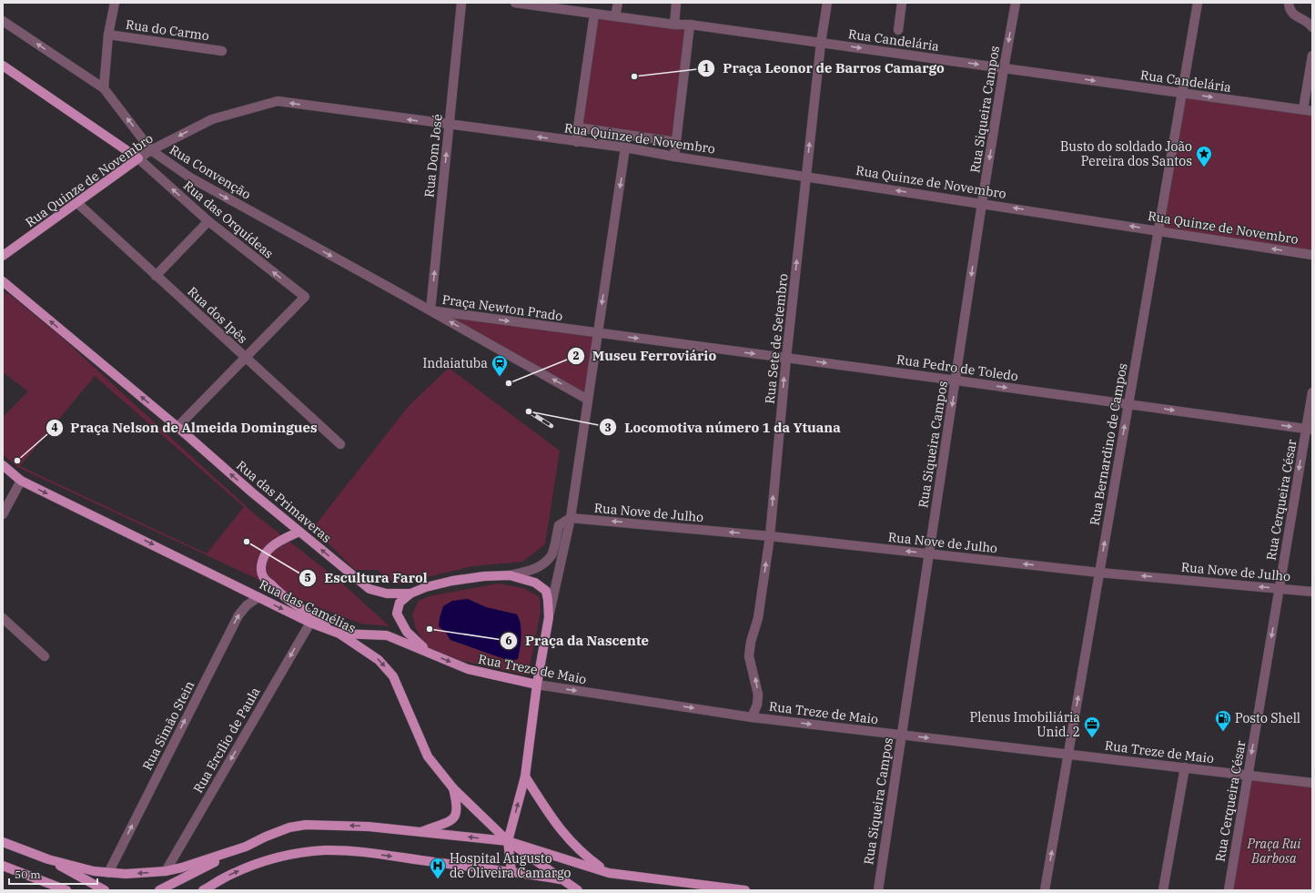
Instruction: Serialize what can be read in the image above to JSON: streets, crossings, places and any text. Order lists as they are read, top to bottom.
{
  "streets": {
    "main road": [
      "Rua Quinze de Novembro",
      "Rua das Primaveras",
      "Rua das Camélias",
      "Rua Treze de Maio"
    ],
    "street": [
      "Rua do Carmo",
      "Rua Candelária",
      "Rua Siqueira Campos",
      "Rua Dom José",
      "Rua Convenção",
      "Rua das Orquídeas",
      "Praça Newton Prado",
      "Rua dos Ipês",
      "Rua Sete de Setembro",
      "Rua Pedro de Toledo",
      "Rua Bernardino de Campos",
      "Rua Cerqueira César",
      "Rua Nove de Julho",
      "Rua Simão Stein",
      "Rua Ercílio de Paula"
    ]
  },
  "crossings": [
    ["Rua Candelária", "Rua Siqueira Campos"],
    ["Rua Candelária", "Rua Sete de Setembro"],
    ["Rua Candelária", "Rua Bernardino de Campos"],
    ["Rua Siqueira Campos", "Rua Quinze de Novembro"],
    ["Rua Siqueira Campos", "Rua Pedro de Toledo"],
    ["Rua Siqueira Campos", "Rua Nove de Julho"],
    ["Rua Siqueira Campos", "Rua Treze de Maio"],
    ["Rua Quinze de Novembro", "Rua Dom José"],
    ["Rua Quinze de Novembro", "Rua Convenção"],
    ["Rua Quinze de Novembro", "Rua das Orquídeas"],
    ["Rua Quinze de Novembro", "Rua dos Ipês"],
    ["Rua Quinze de Novembro", "Rua Sete de Setembro"],
    ["Rua Quinze de Novembro", "Rua Bernardino de Campos"],
    ["Rua Dom José", "Rua Convenção"],
    ["Rua Dom José", "Praça Newton Prado"],
    ["Rua Convenção", "Praça Newton Prado"],
    ["Rua das Orquídeas", "Rua dos Ipês"],
    ["Praça Newton Prado", "Rua Pedro de Toledo"],
    ["Rua Sete de Setembro", "Rua Pedro de Toledo"],
    ["Rua Sete de Setembro", "Rua Nove de Julho"],
    ["Rua Sete de Setembro", "Rua Treze de Maio"],
    ["Rua Pedro de Toledo", "Rua Bernardino de Campos"],
    ["Rua Pedro de Toledo", "Rua Cerqueira César"],
    ["Rua Bernardino de Campos", "Rua Nove de Julho"],
    ["Rua Bernardino de Campos", "Rua Treze de Maio"],
    ["Rua Cerqueira César", "Rua Nove de Julho"],
    ["Rua Cerqueira César", "Rua Treze de Maio"],
    ["Rua das Primaveras", "Rua Nove de Julho"],
    ["Rua das Camélias", "Rua Treze de Maio"],
    ["Rua das Camélias", "Rua Simão Stein"],
    ["Rua das Camélias", "Rua Ercílio de Paula"]
  ],
  "one_way": [
    "Rua Candelária",
    "Rua Siqueira Campos",
    "Rua Quinze de Novembro",
    "Rua Dom José",
    "Rua Sete de Setembro",
    "Rua Pedro de Toledo",
    "Rua Bernardino de Campos",
    "Rua Cerqueira César",
    "Rua das Primaveras",
    "Rua Nove de Julho",
    "Rua das Camélias",
    "Rua Treze de Maio",
    "Rua Simão Stein",
    "Rua Ercílio de Paula"
  ],
  "parks": ["Praça Rui Barbosa"],
  "places": {
    "other": [
      "Praça Leonor de Barros Camargo",
      "Museu Ferroviário",
      "Locomotiva número 1 da Ytuana",
      "Praça Nelson de Almeida Domingues",
      "Escultura Farol",
      "Praça da Nascente"
    ],
    "place": ["Busto do soldado João Pereira dos Santos"],
    "station": ["Indaiatuba"],
    "fuel station": ["Posto Shell"],
    "office": ["Plenus Imobiliária Unid. 2"],
    "hospital": ["Hospital Augusto de Oliveira Camargo"]
  },
  "scale_bar": "50 m"
}
